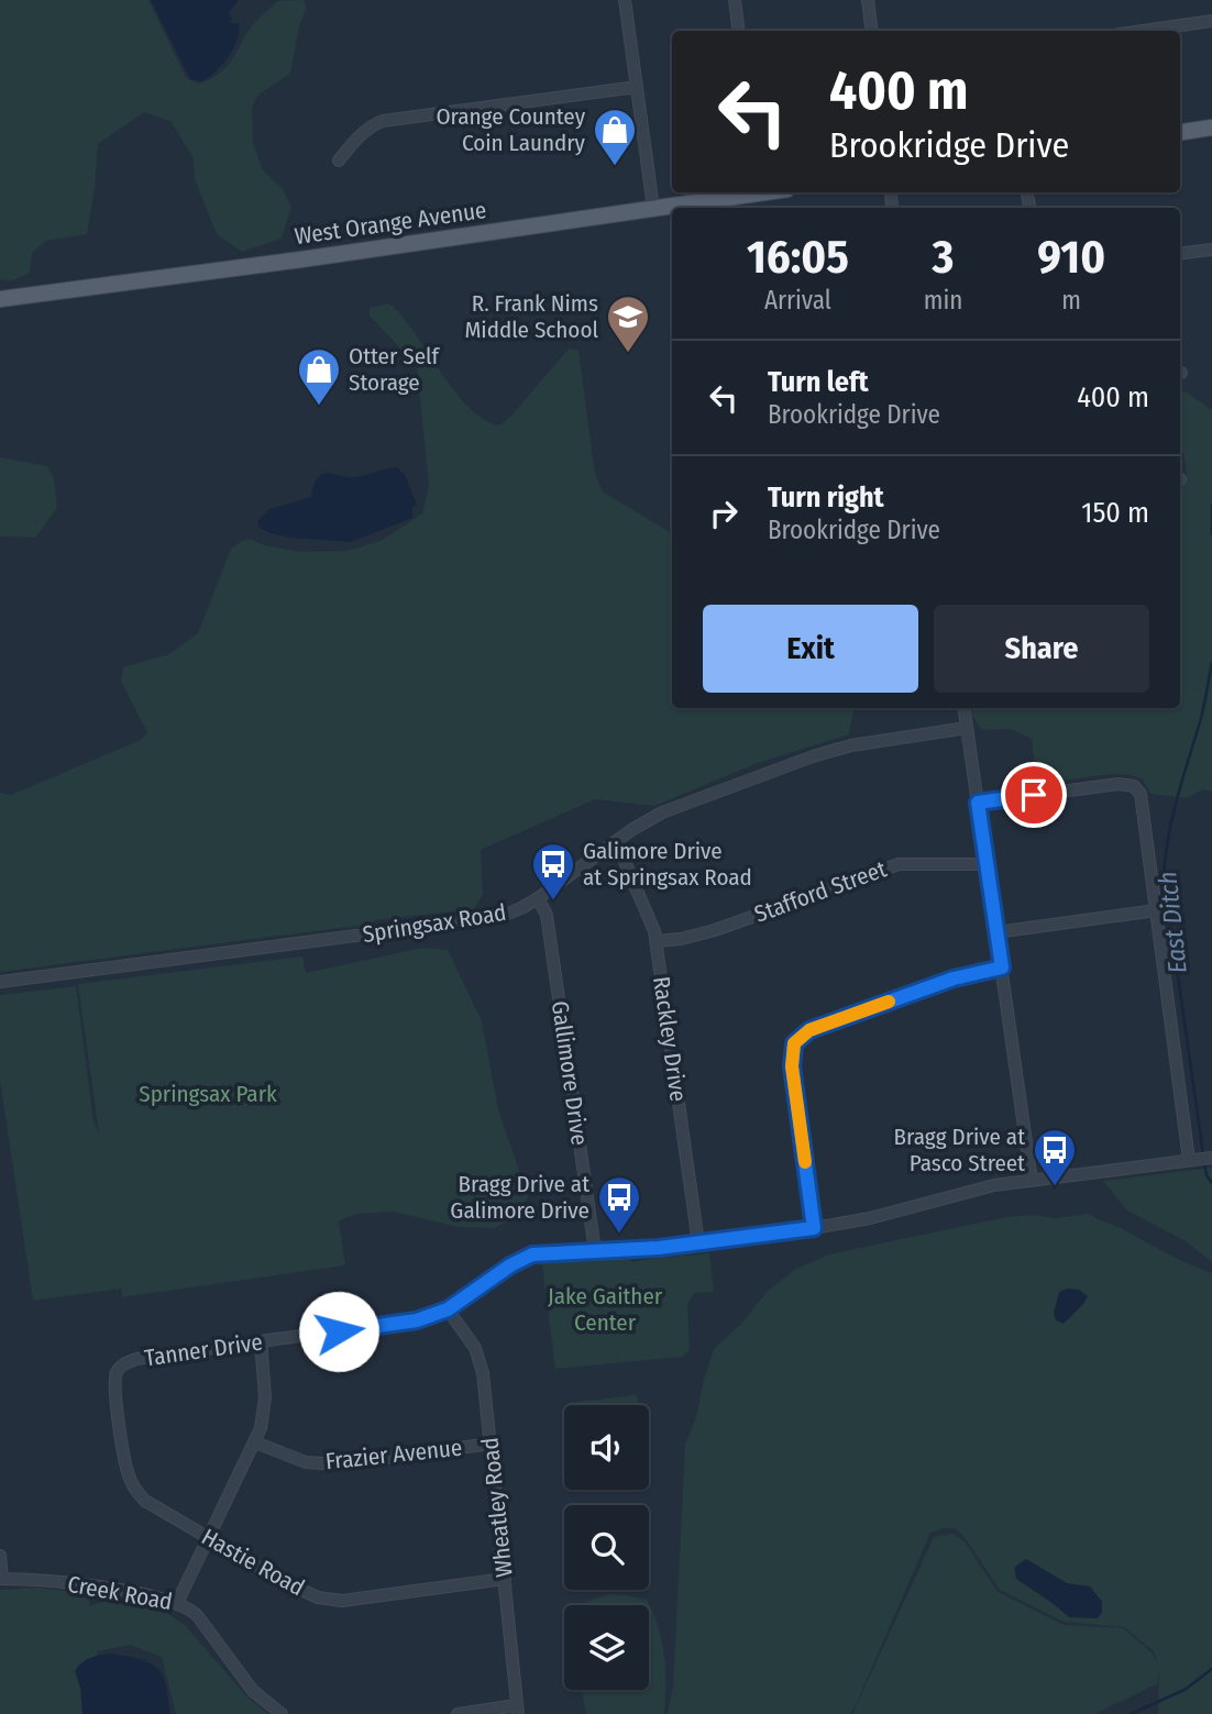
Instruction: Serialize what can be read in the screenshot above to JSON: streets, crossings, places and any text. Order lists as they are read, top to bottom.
{
  "streets": {
    "main road": ["West Orange Avenue"],
    "street": [
      "Stafford Street",
      "Springsax Road",
      "Rackley Drive",
      "Gallimore Drive",
      "Tanner Drive",
      "Frazier Avenue",
      "Wheatley Road",
      "Hastie Road",
      "Creek Road"
    ]
  },
  "crossings": [
    ["Stafford Street", "Rackley Drive"],
    ["Springsax Road", "Rackley Drive"],
    ["Springsax Road", "Gallimore Drive"],
    ["Rackley Drive", "Tanner Drive"],
    ["Gallimore Drive", "Tanner Drive"],
    ["Tanner Drive", "Wheatley Road"],
    ["Tanner Drive", "Hastie Road"],
    ["Frazier Avenue", "Wheatley Road"],
    ["Wheatley Road", "Hastie Road"]
  ],
  "water": ["East Ditch"],
  "parks": ["Springsax Park", "Jake Gaither Center"],
  "places": {
    "shop": ["Orange Countey Coin Laundry", "Otter Self Storage"],
    "school or university": ["R. Frank Nims Middle School"],
    "bus stop": ["Galimore Drive at Springsax Road", "Bragg Drive at Pasco Street", "Bragg Drive at Galimore Drive"]
  },
  "page": {
    "turn": ["400 m", "Brookridge Drive"],
    "eta": [
      "16:05",
      "Arrival",
      "3",
      "min",
      "910",
      "m"
    ],
    "list": [
      {
        "name": "Turn left",
        "note": "Brookridge Drive",
        "value": "400 m"
      },
      {
        "name": "Turn right",
        "note": "Brookridge Drive",
        "value": "150 m"
      }
    ],
    "buttons": ["Exit", "Share"]
  }
}
